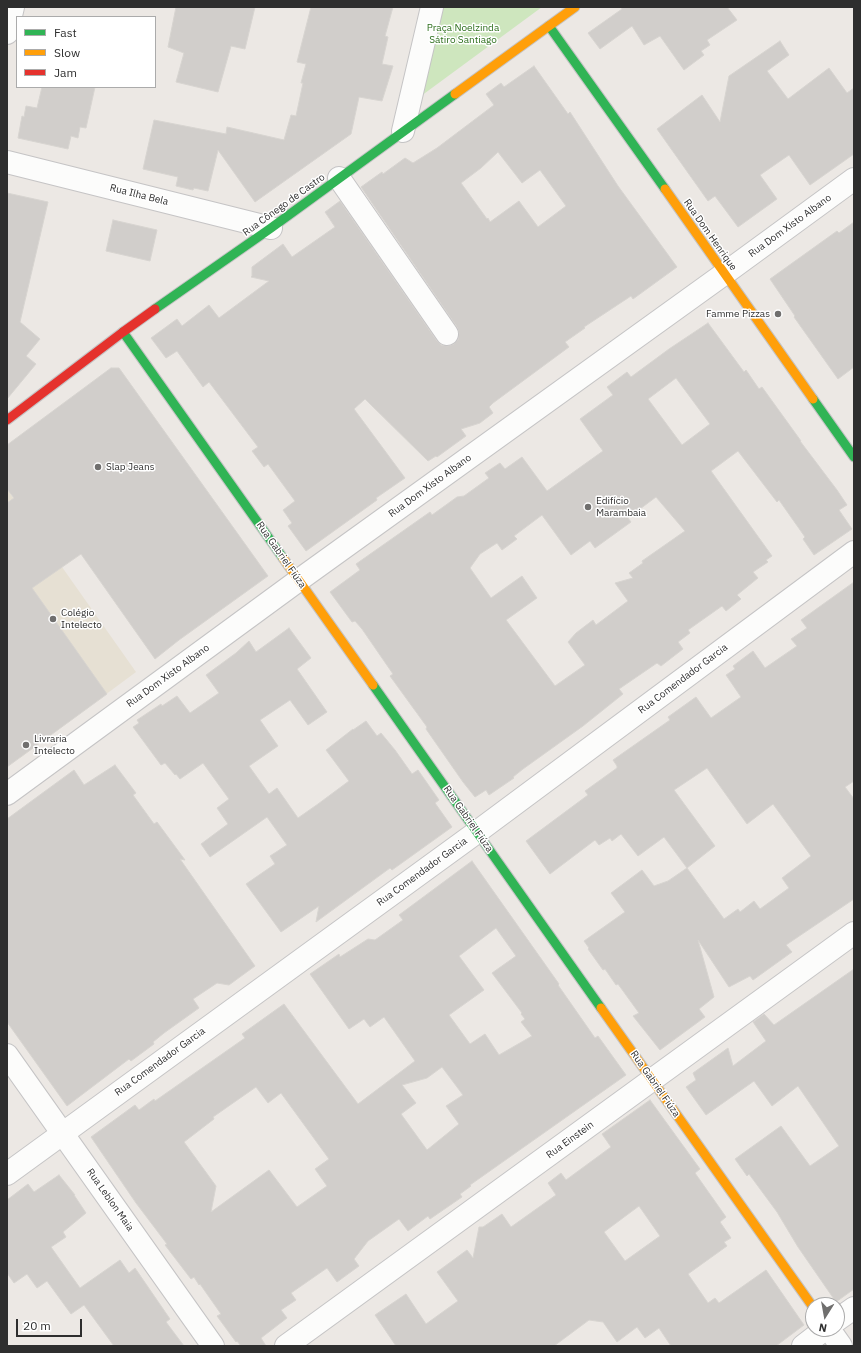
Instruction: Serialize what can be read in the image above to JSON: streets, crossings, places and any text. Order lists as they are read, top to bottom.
{
  "streets": {
    "street": [
      "Rua Ilha Bela",
      "Rua Cônego de Castro",
      "Rua Dom Xisto Albano",
      "Rua Dom Henrique",
      "Rua Gabriel Fiúza",
      "Rua Comendador Garcia",
      "Rua Einstein",
      "Rua Leblon Maia"
    ]
  },
  "crossings": [
    ["Rua Ilha Bela", "Rua Cônego de Castro"],
    ["Rua Cônego de Castro", "Rua Dom Henrique"],
    ["Rua Cônego de Castro", "Rua Gabriel Fiúza"],
    ["Rua Dom Xisto Albano", "Rua Dom Henrique"],
    ["Rua Dom Xisto Albano", "Rua Gabriel Fiúza"],
    ["Rua Gabriel Fiúza", "Rua Comendador Garcia"],
    ["Rua Gabriel Fiúza", "Rua Einstein"],
    ["Rua Comendador Garcia", "Rua Leblon Maia"]
  ],
  "parks": ["Praça Noelzinda Sátiro Santiago"],
  "places": [
    "Famme Pizzas",
    "Slap Jeans",
    "Edifício Marambaia",
    "Colégio Intelecto",
    "Livraria Intelecto"
  ],
  "legend": ["Fast", "Slow", "Jam"],
  "scale_bar": "20 m",
  "north": "bottom"
}
